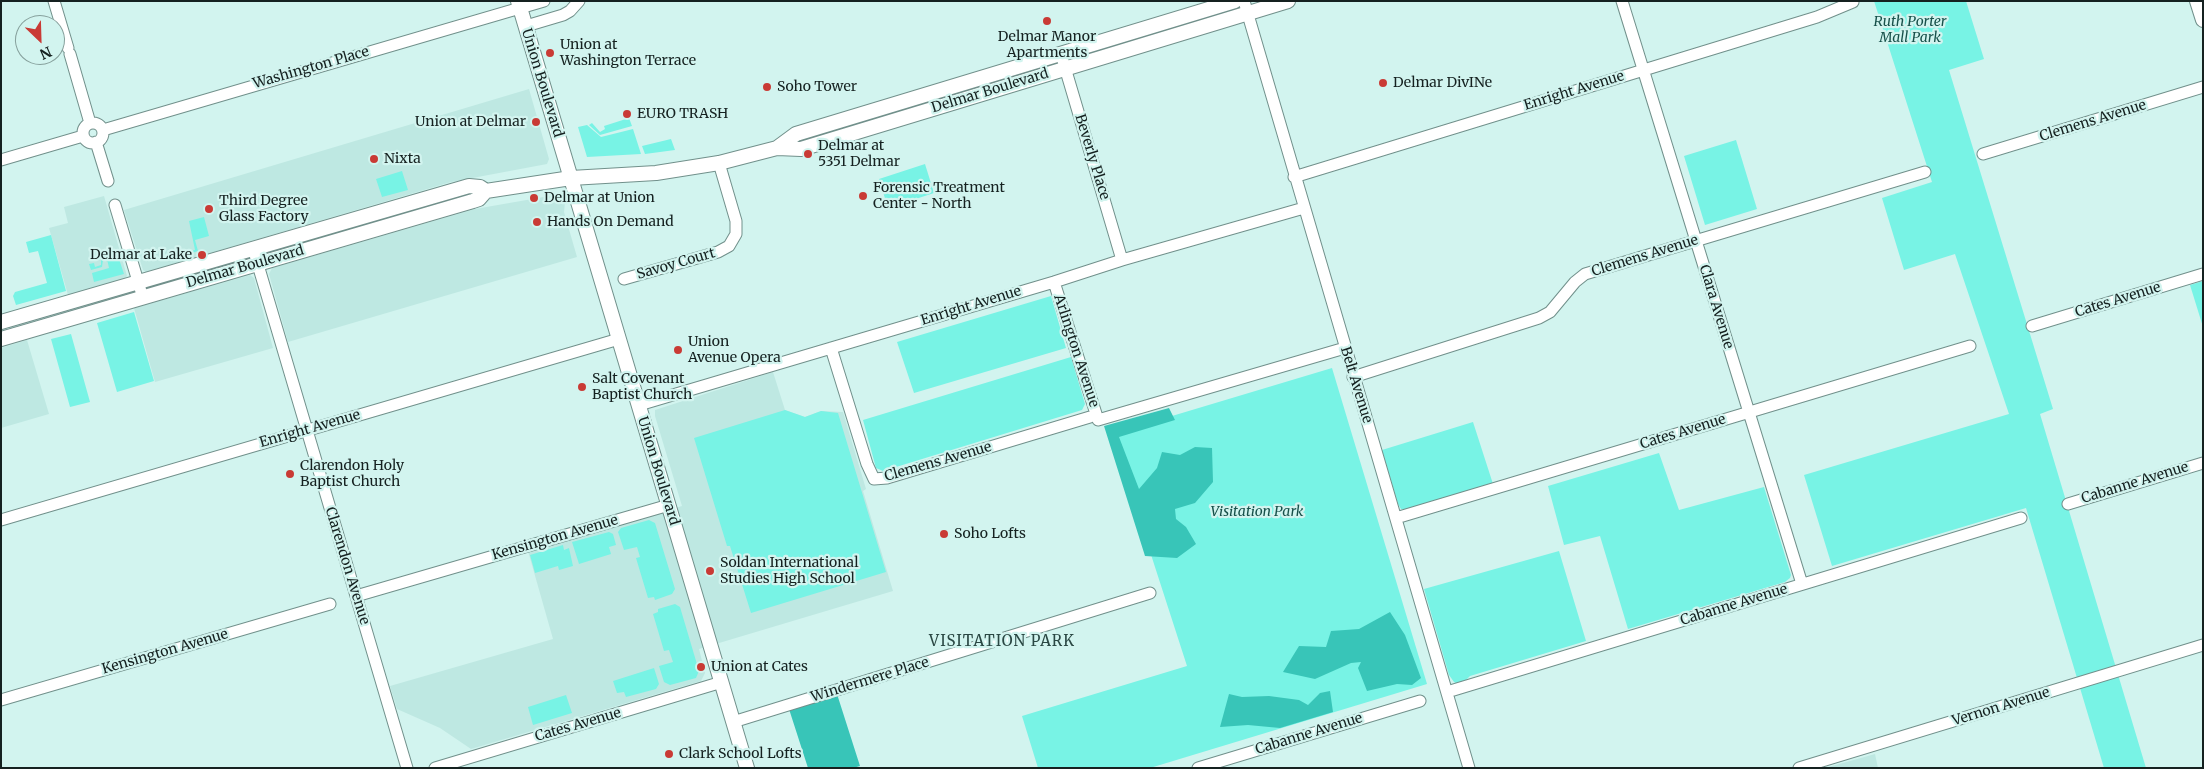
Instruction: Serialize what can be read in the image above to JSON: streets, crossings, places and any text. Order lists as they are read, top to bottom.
{
  "streets": {
    "main road": ["Union Boulevard", "Delmar Boulevard"],
    "street": [
      "Washington Place",
      "Enright Avenue",
      "Clemens Avenue",
      "Beverly Place",
      "Savoy Court",
      "Cates Avenue",
      "Clara Avenue",
      "Arlington Avenue",
      "Belt Avenue",
      "Cabanne Avenue",
      "Kensington Avenue",
      "Clarendon Avenue",
      "Windermere Place",
      "Vernon Avenue"
    ]
  },
  "crossings": [
    ["Washington Place", "Union Boulevard"],
    ["Union Boulevard", "Delmar Boulevard"],
    ["Union Boulevard", "Enright Avenue"],
    ["Union Boulevard", "Cates Avenue"],
    ["Union Boulevard", "Kensington Avenue"],
    ["Union Boulevard", "Windermere Place"],
    ["Delmar Boulevard", "Beverly Place"],
    ["Delmar Boulevard", "Savoy Court"],
    ["Delmar Boulevard", "Belt Avenue"],
    ["Delmar Boulevard", "Clarendon Avenue"],
    ["Enright Avenue", "Clemens Avenue"],
    ["Enright Avenue", "Beverly Place"],
    ["Enright Avenue", "Clara Avenue"],
    ["Enright Avenue", "Arlington Avenue"],
    ["Enright Avenue", "Belt Avenue"],
    ["Enright Avenue", "Clarendon Avenue"],
    ["Clemens Avenue", "Clara Avenue"],
    ["Clemens Avenue", "Arlington Avenue"],
    ["Clemens Avenue", "Belt Avenue"],
    ["Cates Avenue", "Clara Avenue"],
    ["Cates Avenue", "Belt Avenue"],
    ["Clara Avenue", "Cabanne Avenue"],
    ["Belt Avenue", "Cabanne Avenue"],
    ["Kensington Avenue", "Clarendon Avenue"]
  ],
  "districts": ["VISITATION PARK"],
  "parks": ["Ruth Porter Mall Park", "Visitation Park"],
  "places": [
    "Delmar Manor Apartments",
    "Union at Washington Terrace",
    "Delmar DivINe",
    "Soho Tower",
    "EURO TRASH",
    "Union at Delmar",
    "Delmar at 5351 Delmar",
    "Nixta",
    "Forensic Treatment Center - North",
    "Delmar at Union",
    "Third Degree Glass Factory",
    "Hands On Demand",
    "Delmar at Lake",
    "Union Avenue Opera",
    "Salt Covenant Baptist Church",
    "Clarendon Holy Baptist Church",
    "Soho Lofts",
    "Soldan International Studies High School",
    "Union at Cates",
    "Clark School Lofts"
  ],
  "north": "bottom right"
}
